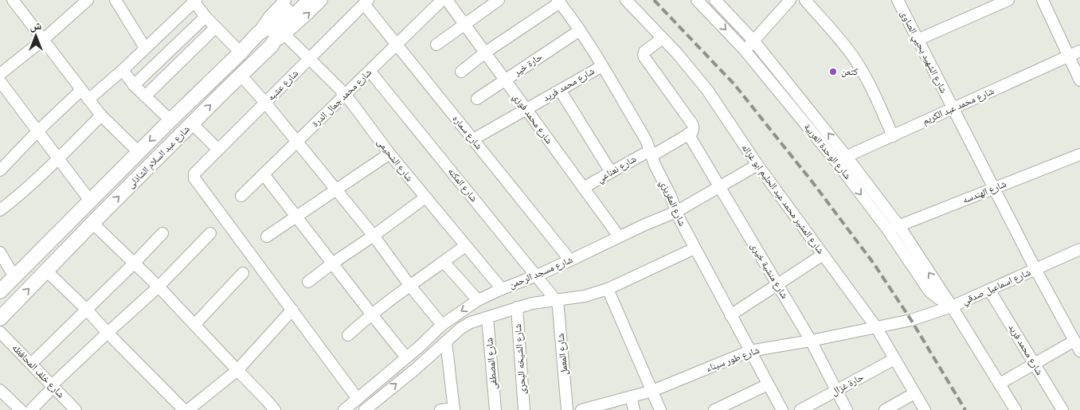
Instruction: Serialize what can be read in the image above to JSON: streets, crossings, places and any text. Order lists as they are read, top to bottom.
{
  "streets": {
    "main road": ["شارع عبد السلام الشاذلى"],
    "street": [
      "شارع الشهيد يحيي الصاوى",
      "حارة خير",
      "شارع محمد فريد",
      "شارع عشبه",
      "شارع محمد جمال الدرة",
      "شارع محمد عبد الكريم",
      "شارع محمد فوزي",
      "شارع سماره",
      "شارع الوحدة العربية",
      "شارع الشحيمى",
      "شارع نعناعي",
      "شارع المكنه",
      "شارع الهندسه",
      "شارع المشير محمد عبد الحليم ابو غزاله",
      "شارع المقريزي",
      "شارع منشية خيرى",
      "شارع مسجد الرحمن",
      "شارع اسماعيل صدقي",
      "شارع المعمل",
      "شارع الشيخه البحرى",
      "شارع طور سيناء",
      "شارع المصطفى",
      "شارع خلف المحافظه",
      "حارة غزال"
    ]
  },
  "crossings": [
    ["شارع الشهيد يحيي الصاوى", "شارع محمد عبد الكريم"],
    ["شارع الشهيد يحيي الصاوى", "شارع الهندسه"],
    ["شارع الشهيد يحيي الصاوى", "شارع اسماعيل صدقي"],
    ["حارة خير", "شارع محمد فوزي"],
    ["حارة خير", "شارع المقريزي"],
    ["شارع محمد فريد", "شارع محمد فوزي"],
    ["شارع محمد فريد", "شارع سماره"],
    ["شارع محمد فريد", "شارع المقريزي"],
    ["شارع محمد فريد", "شارع اسماعيل صدقي"],
    ["شارع عشبه", "شارع سماره"],
    ["شارع عشبه", "شارع الشحيمى"],
    ["شارع محمد جمال الدرة", "شارع سماره"],
    ["شارع محمد جمال الدرة", "شارع الشحيمى"],
    ["شارع محمد جمال الدرة", "شارع المكنه"],
    ["شارع محمد عبد الكريم", "شارع الوحدة العربية"],
    ["شارع محمد فوزي", "شارع نعناعي"],
    ["شارع محمد فوزي", "شارع مسجد الرحمن"],
    ["شارع سماره", "شارع مسجد الرحمن"],
    ["شارع الوحدة العربية", "شارع الهندسه"],
    ["شارع الوحدة العربية", "شارع اسماعيل صدقي"],
    ["شارع عبد السلام الشاذلى", "شارع الشحيمى"],
    ["شارع الشحيمى", "شارع مسجد الرحمن"],
    ["شارع نعناعي", "شارع المقريزي"],
    ["شارع نعناعي", "شارع منشية خيرى"],
    ["شارع المكنه", "شارع مسجد الرحمن"],
    ["شارع المكنه", "شارع المعمل"],
    ["شارع المشير محمد عبد الحليم ابو غزاله", "شارع مسجد الرحمن"],
    ["شارع المشير محمد عبد الحليم ابو غزاله", "شارع طور سيناء"],
    ["شارع المشير محمد عبد الحليم ابو غزاله", "حارة غزال"],
    ["شارع المقريزي", "شارع مسجد الرحمن"],
    ["شارع المقريزي", "شارع طور سيناء"],
    ["شارع منشية خيرى", "شارع مسجد الرحمن"],
    ["شارع منشية خيرى", "شارع طور سيناء"],
    ["شارع منشية خيرى", "حارة غزال"],
    ["شارع اسماعيل صدقي", "شارع طور سيناء"]
  ],
  "places": ["كتعن"],
  "north": "top"
}
